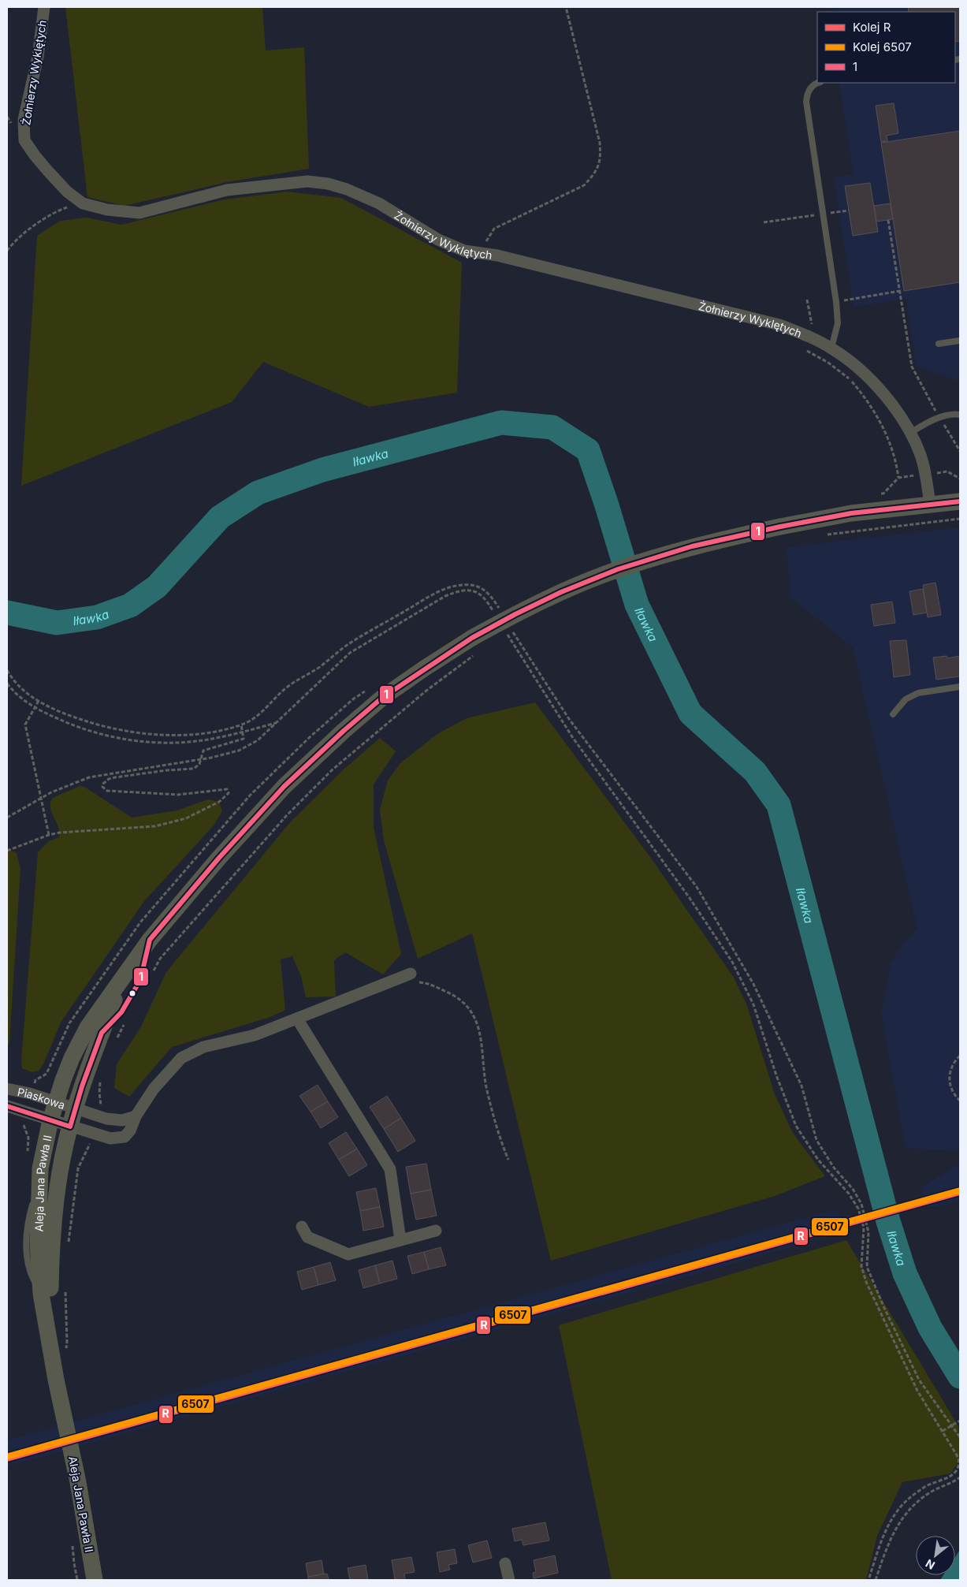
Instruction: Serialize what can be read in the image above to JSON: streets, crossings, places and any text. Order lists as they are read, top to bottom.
{
  "streets": {
    "main road": ["Aleja Jana Pawła II"],
    "street": ["Żołnierzy Wyklętych", "Piaskowa"]
  },
  "crossings": [
    ["Żołnierzy Wyklętych", "Aleja Jana Pawła II"],
    ["Piaskowa", "Aleja Jana Pawła II"]
  ],
  "water": ["Iławka"],
  "lines": ["transit line 1", "rail line 6507", "rail line R"],
  "legend": ["Kolej R", "Kolej 6507", "1"],
  "north": "bottom left"
}
